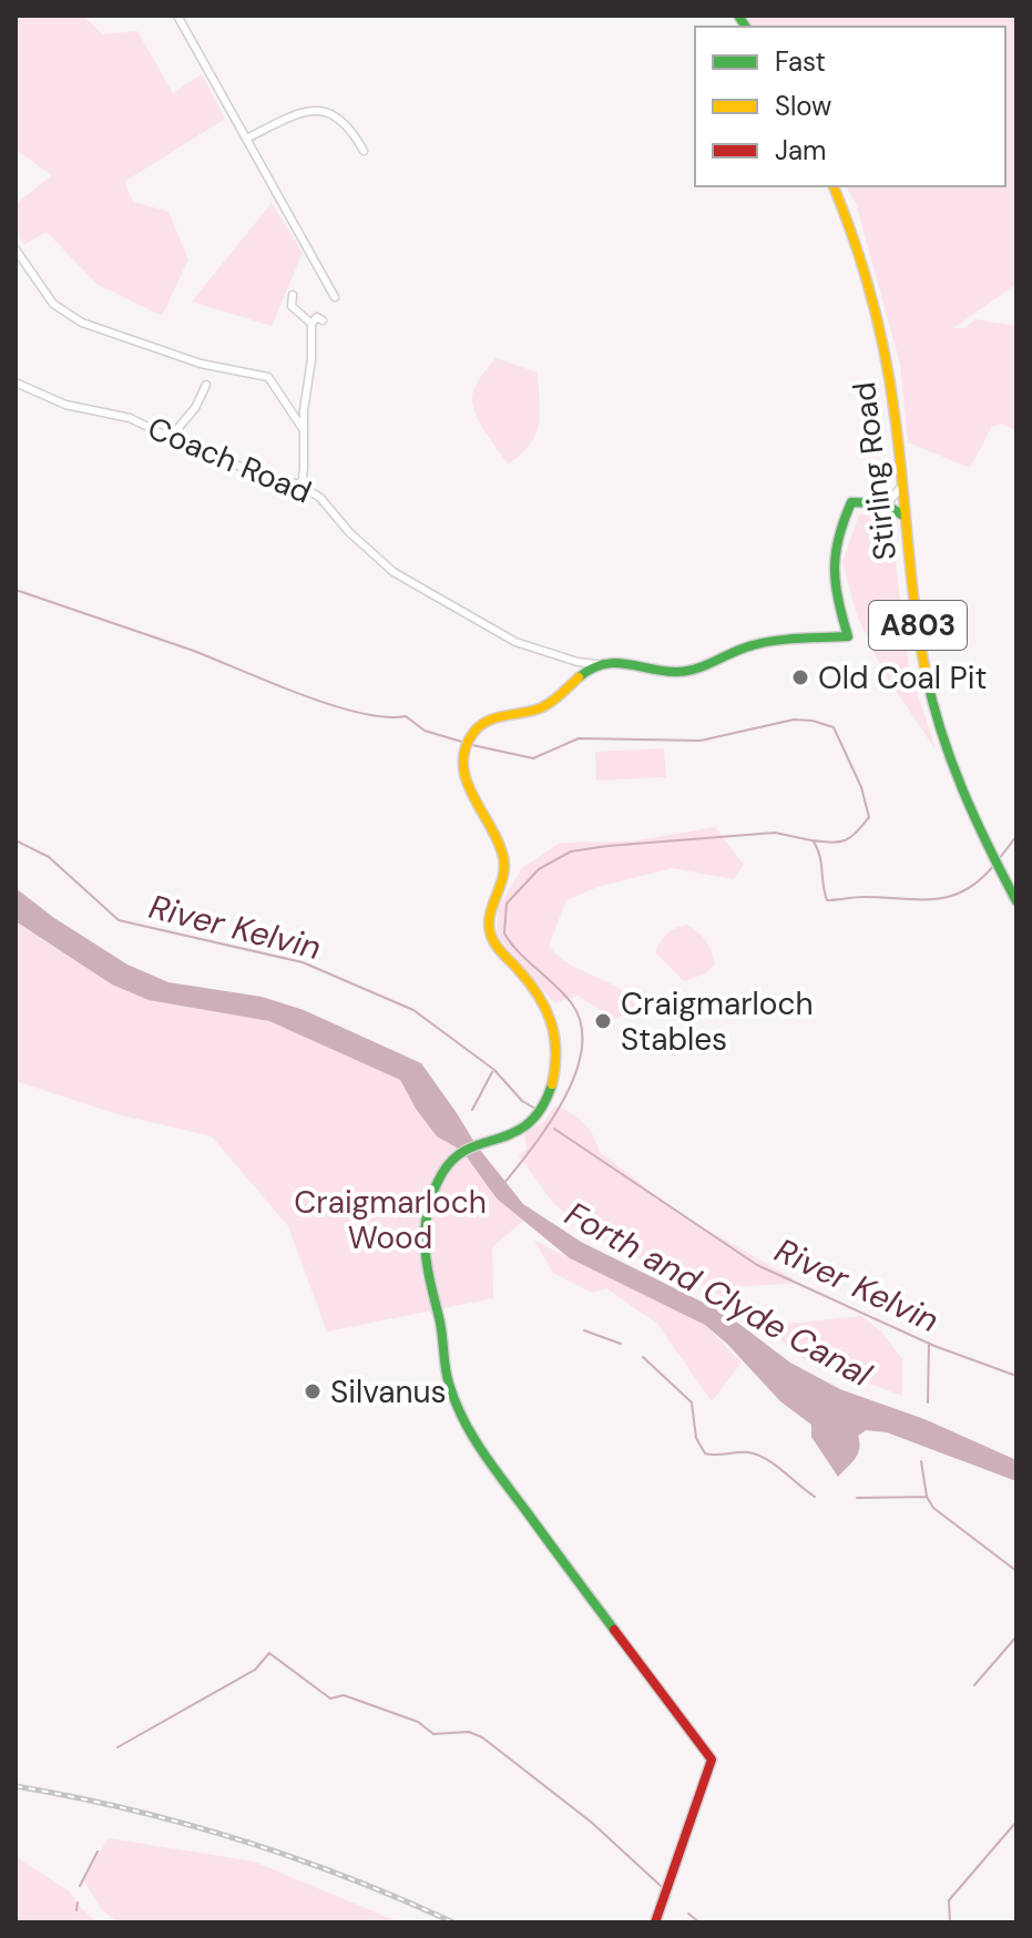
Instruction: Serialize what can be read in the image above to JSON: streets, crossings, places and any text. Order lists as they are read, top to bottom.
{
  "streets": {
    "street": ["Coach Road", "Stirling Road", "A803"]
  },
  "water": ["River Kelvin", "Forth and Clyde Canal"],
  "parks": ["Craigmarloch Wood"],
  "places": ["Old Coal Pit", "Craigmarloch Stables", "Silvanus"],
  "legend": ["Fast", "Slow", "Jam"]
}
